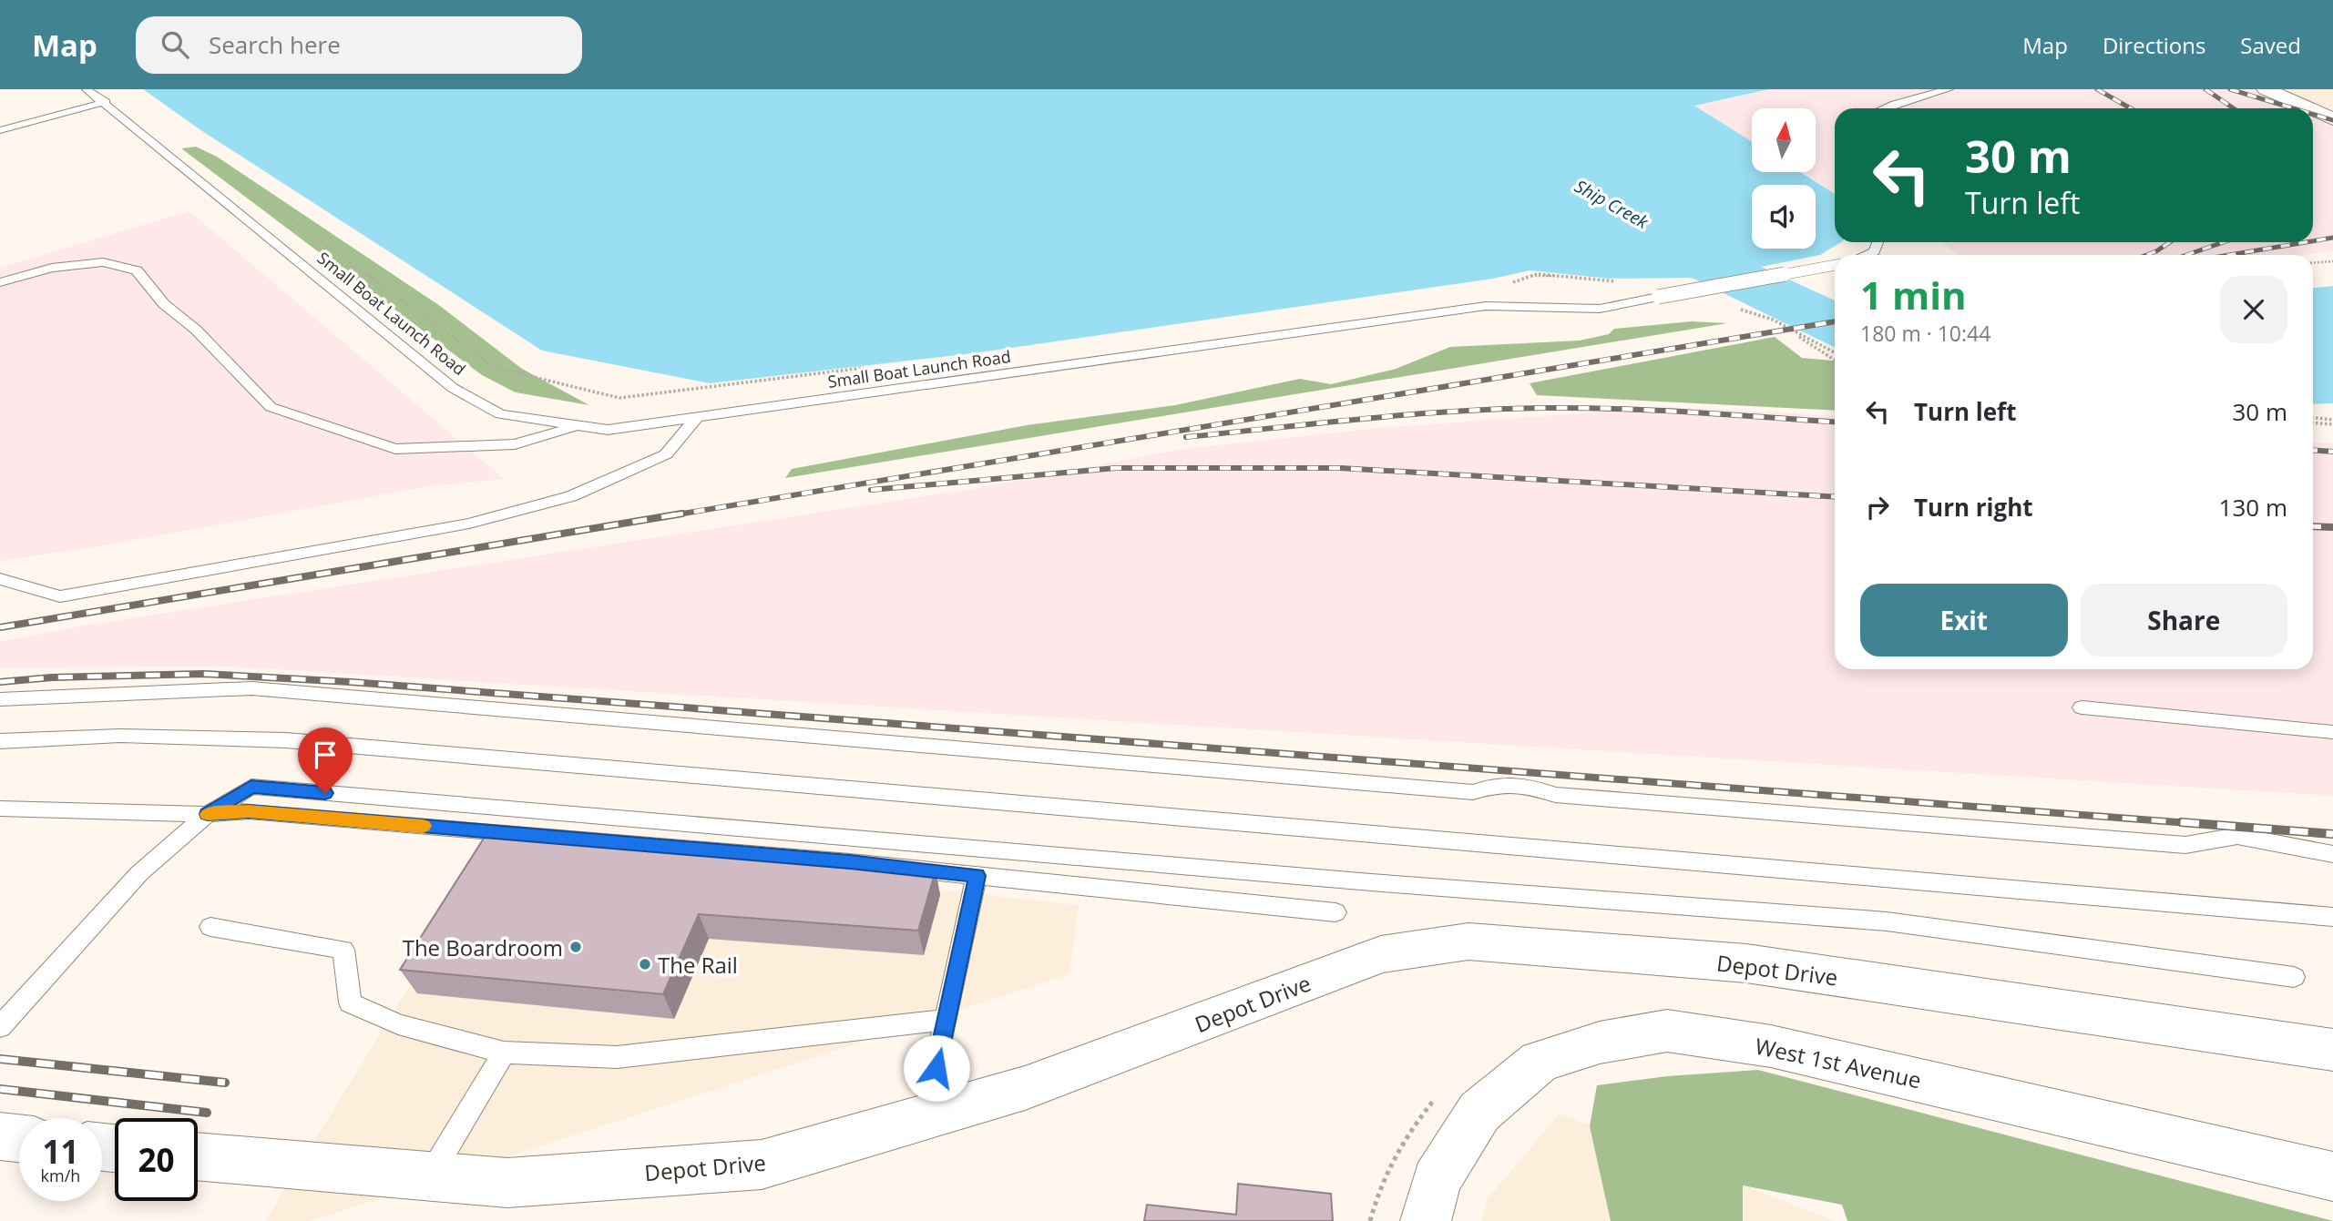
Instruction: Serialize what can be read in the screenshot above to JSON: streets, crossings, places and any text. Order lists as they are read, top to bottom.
{
  "streets": {
    "street": ["Depot Drive", "West 1st Avenue"],
    "lane": ["Small Boat Launch Road"]
  },
  "water": ["Ship Creek"],
  "places": ["The Boardroom", "The Rail"],
  "north": "top",
  "page": {
    "header": "Map",
    "search": "Search here",
    "nav": ["Map", "Directions", "Saved"],
    "turn": ["30 m", "Turn left"],
    "heading": ["1 min", "180 m · 10:44"],
    "list": [
      {
        "name": "Turn left",
        "value": "30 m"
      },
      {
        "name": "Turn right",
        "value": "130 m"
      }
    ],
    "buttons": ["Exit", "Share"],
    "speed": "11 km/h",
    "limit": "20"
  }
}
